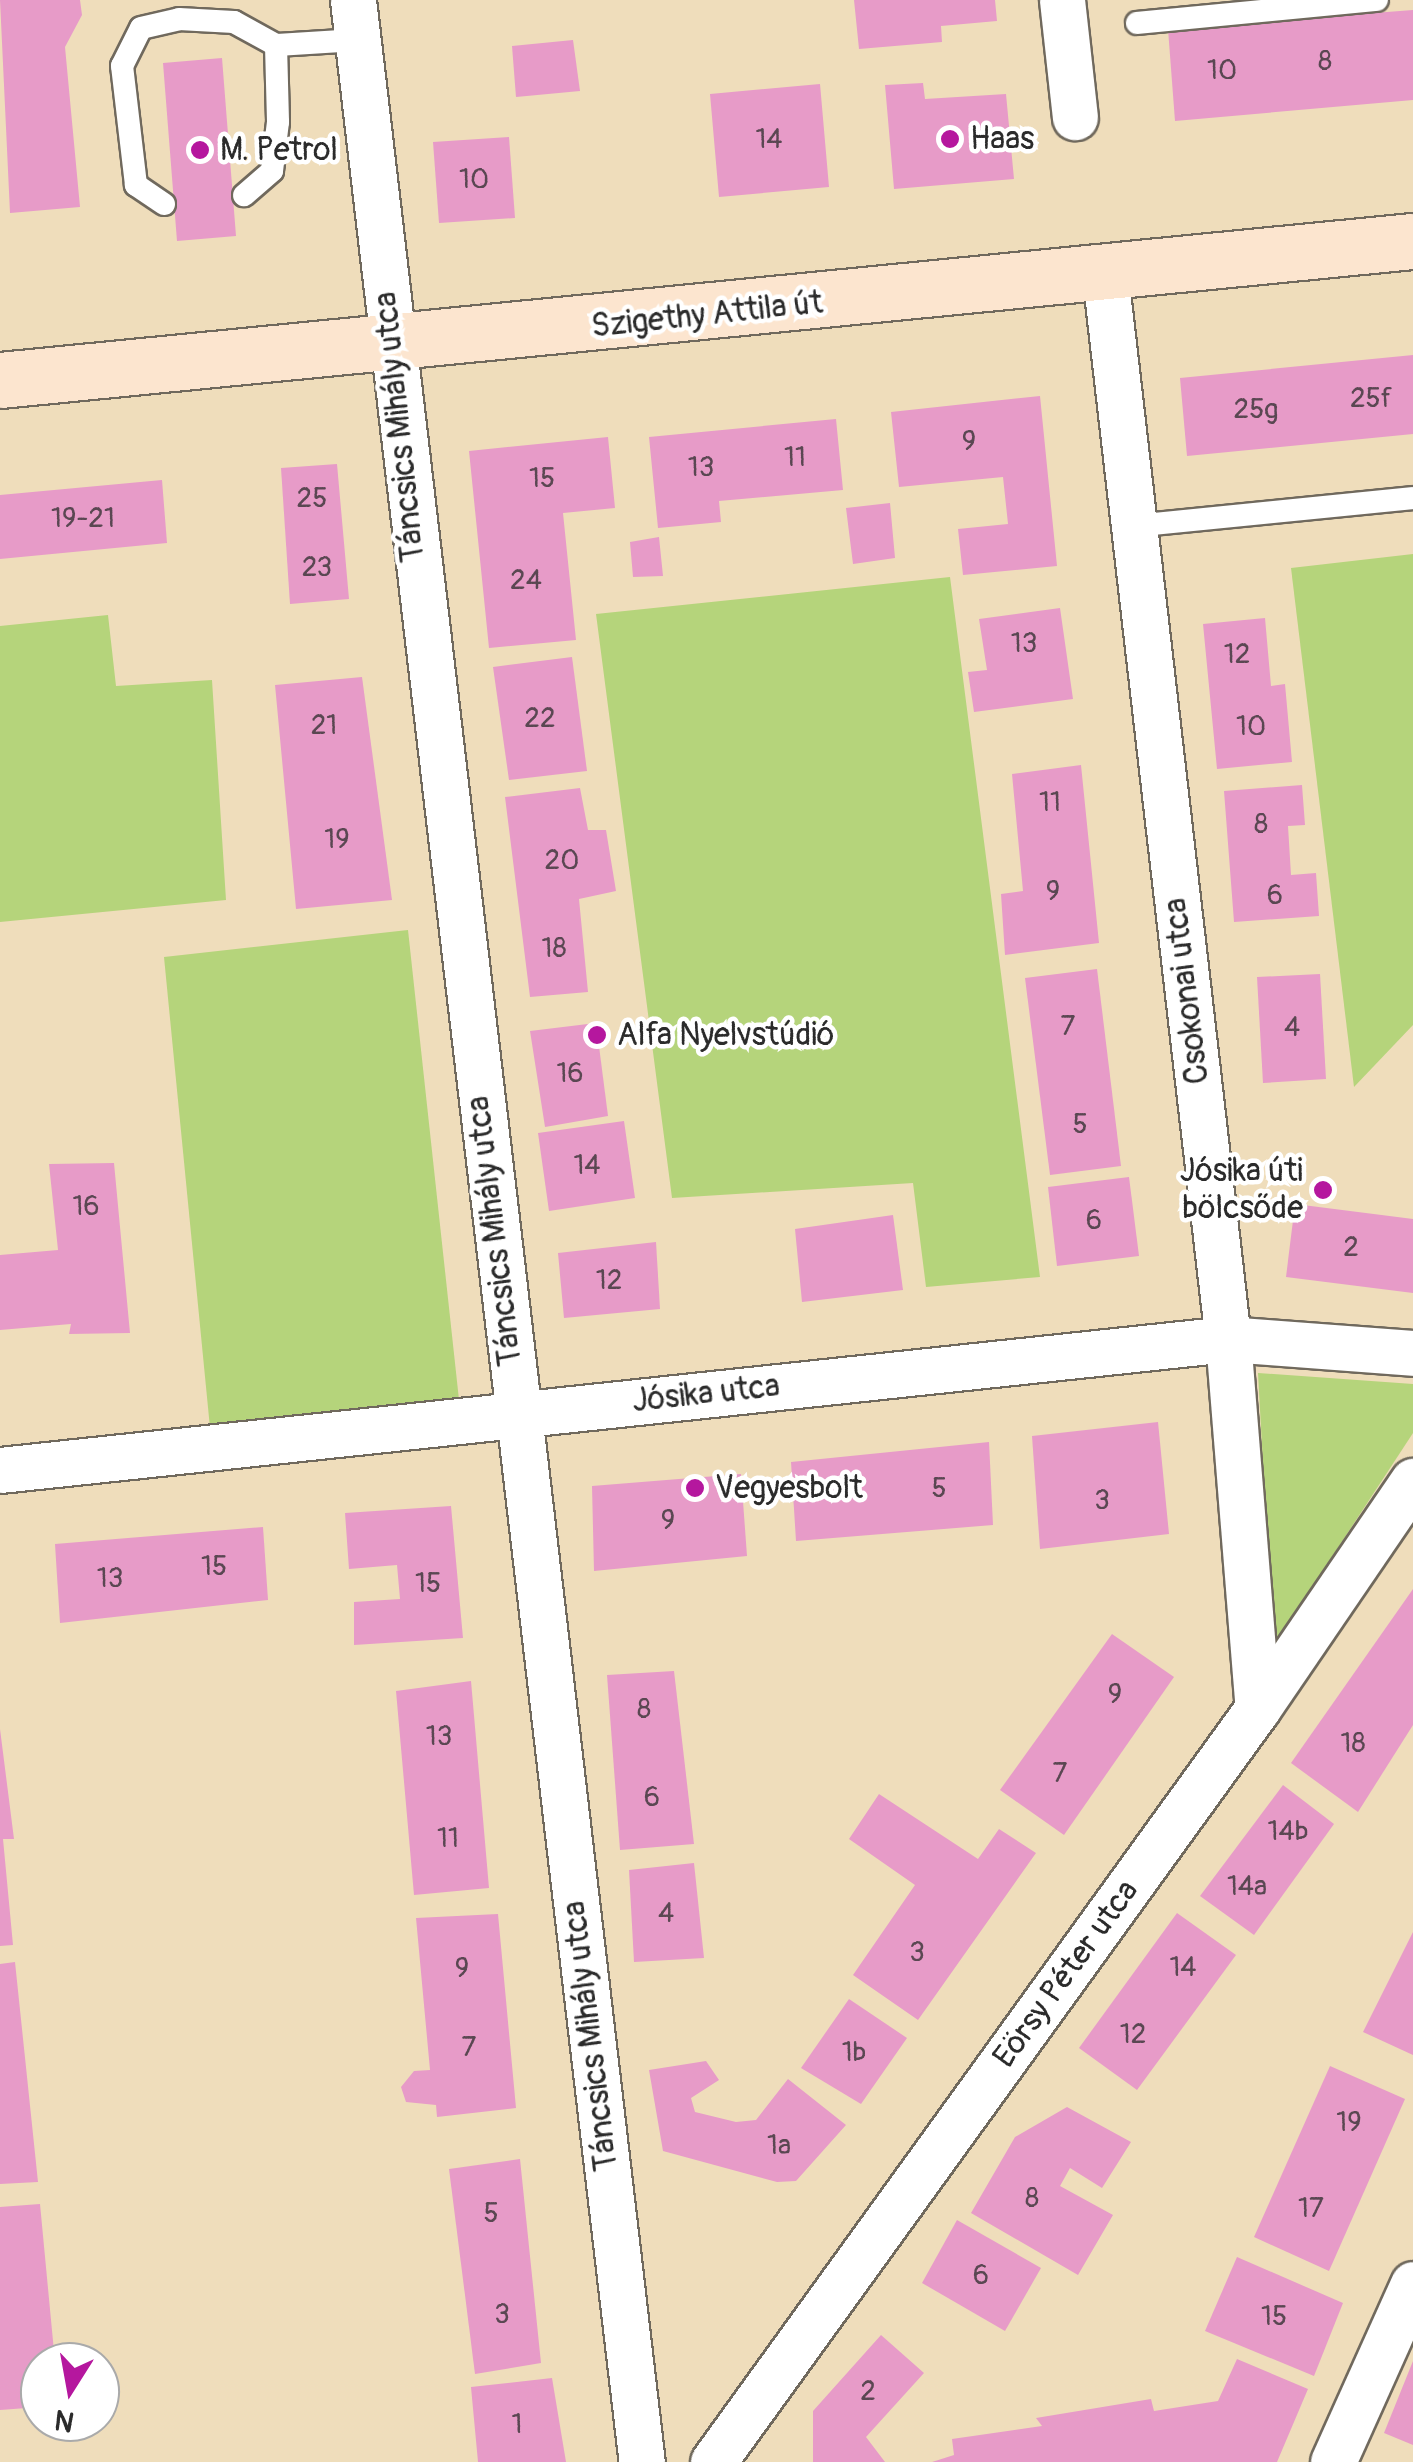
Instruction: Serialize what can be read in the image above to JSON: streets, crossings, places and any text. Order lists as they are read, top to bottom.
{
  "streets": {
    "street": [
      "Szigethy Attila út",
      "Táncsics Mihály utca",
      "Csokonai utca",
      "Jósika utca",
      "Eörsy Péter utca"
    ]
  },
  "crossings": [
    ["Szigethy Attila út", "Táncsics Mihály utca"],
    ["Szigethy Attila út", "Csokonai utca"],
    ["Táncsics Mihály utca", "Jósika utca"],
    ["Csokonai utca", "Jósika utca"],
    ["Csokonai utca", "Eörsy Péter utca"]
  ],
  "places": [
    "Haas",
    "M. Petrol",
    "Alfa Nyelvstúdió",
    "Jósika úti bölcsőde",
    "Vegyesbolt"
  ],
  "house_numbers": [
    "8",
    "10",
    "14",
    "10",
    "25f",
    "25g",
    "9",
    "11",
    "13",
    "15",
    "25",
    "19-21",
    "23",
    "24",
    "13",
    "12",
    "22",
    "21",
    "10",
    "11",
    "8",
    "19",
    "20",
    "9",
    "6",
    "18",
    "7",
    "4",
    "16",
    "5",
    "14",
    "16",
    "6",
    "2",
    "12",
    "5",
    "3",
    "9",
    "15",
    "13",
    "15",
    "9",
    "8",
    "13",
    "18",
    "7",
    "6",
    "14b",
    "11",
    "14a",
    "4",
    "3",
    "14",
    "9",
    "12",
    "7",
    "1b",
    "19",
    "1a",
    "8",
    "17",
    "5",
    "6",
    "3",
    "15",
    "2",
    "1"
  ],
  "north": "bottom"
}
